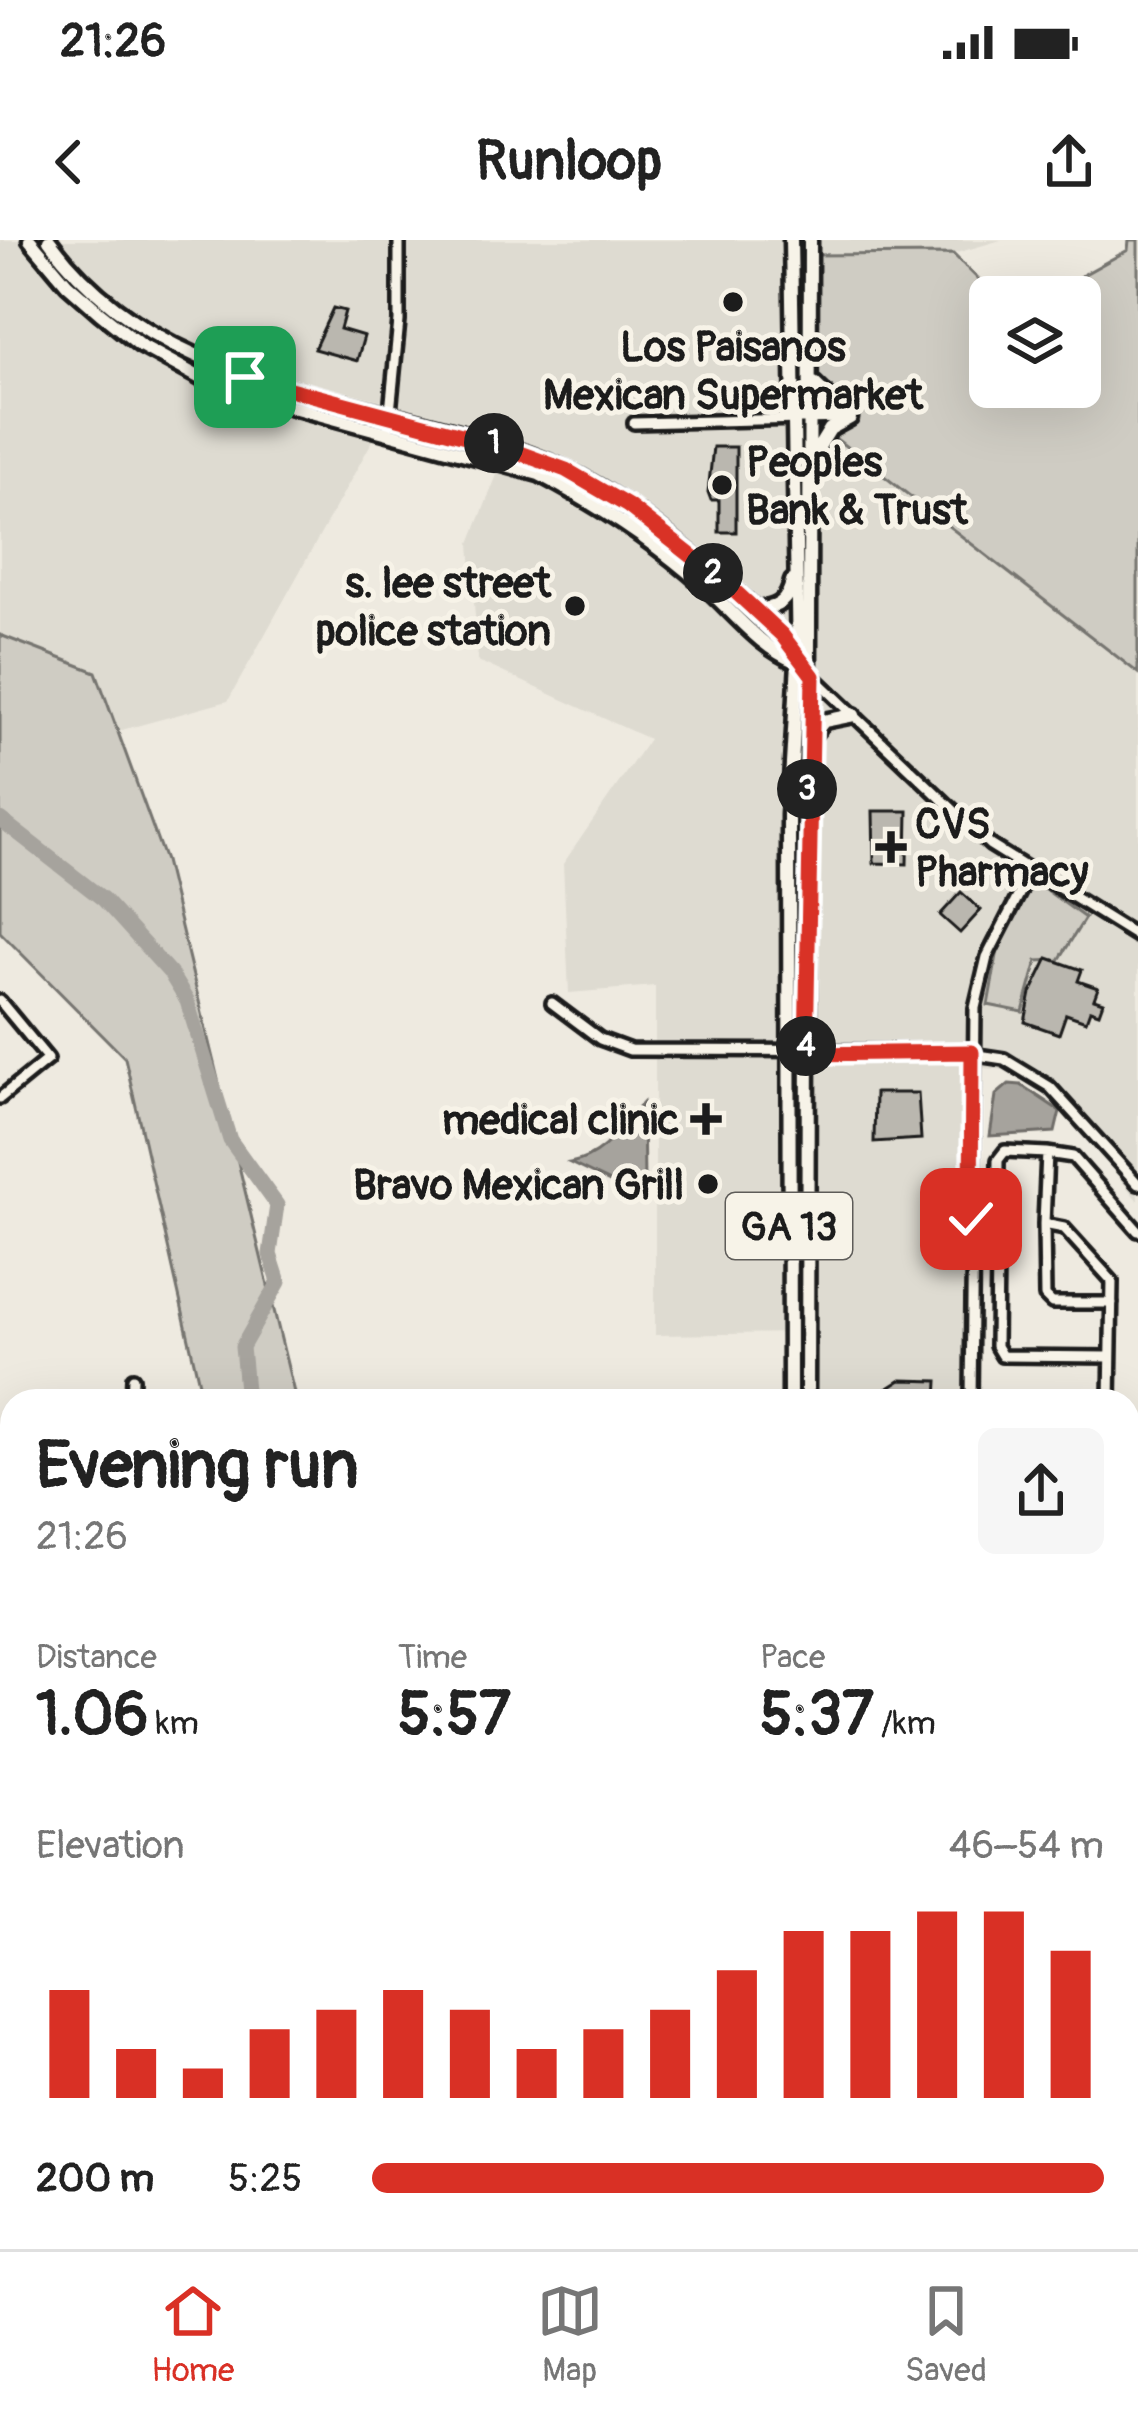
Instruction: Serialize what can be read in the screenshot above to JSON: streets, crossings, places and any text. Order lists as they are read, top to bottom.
{
  "streets": {
    "main road": ["GA 13"]
  },
  "places": {
    "other": [
      "Los Paisanos Mexican Supermarket",
      "Peoples Bank & Trust",
      "s. lee street police station",
      "Bravo Mexican Grill"
    ],
    "health": ["CVS Pharmacy", "medical clinic"]
  },
  "page": {
    "status": "21:26",
    "header": "Runloop",
    "pins": [
      "1",
      "2",
      "3",
      "4"
    ],
    "heading": ["Evening run", "21:26"],
    "stats": [
      ["Distance", "1.06 km"],
      ["Time", "5:57"],
      ["Pace", "5:37 /km"]
    ],
    "chart": ["Elevation", "46–54 m"],
    "list": [
      {
        "name": "200 m",
        "note": "5:25"
      }
    ],
    "tabs": ["Home", "Map", "Saved"]
  }
}
